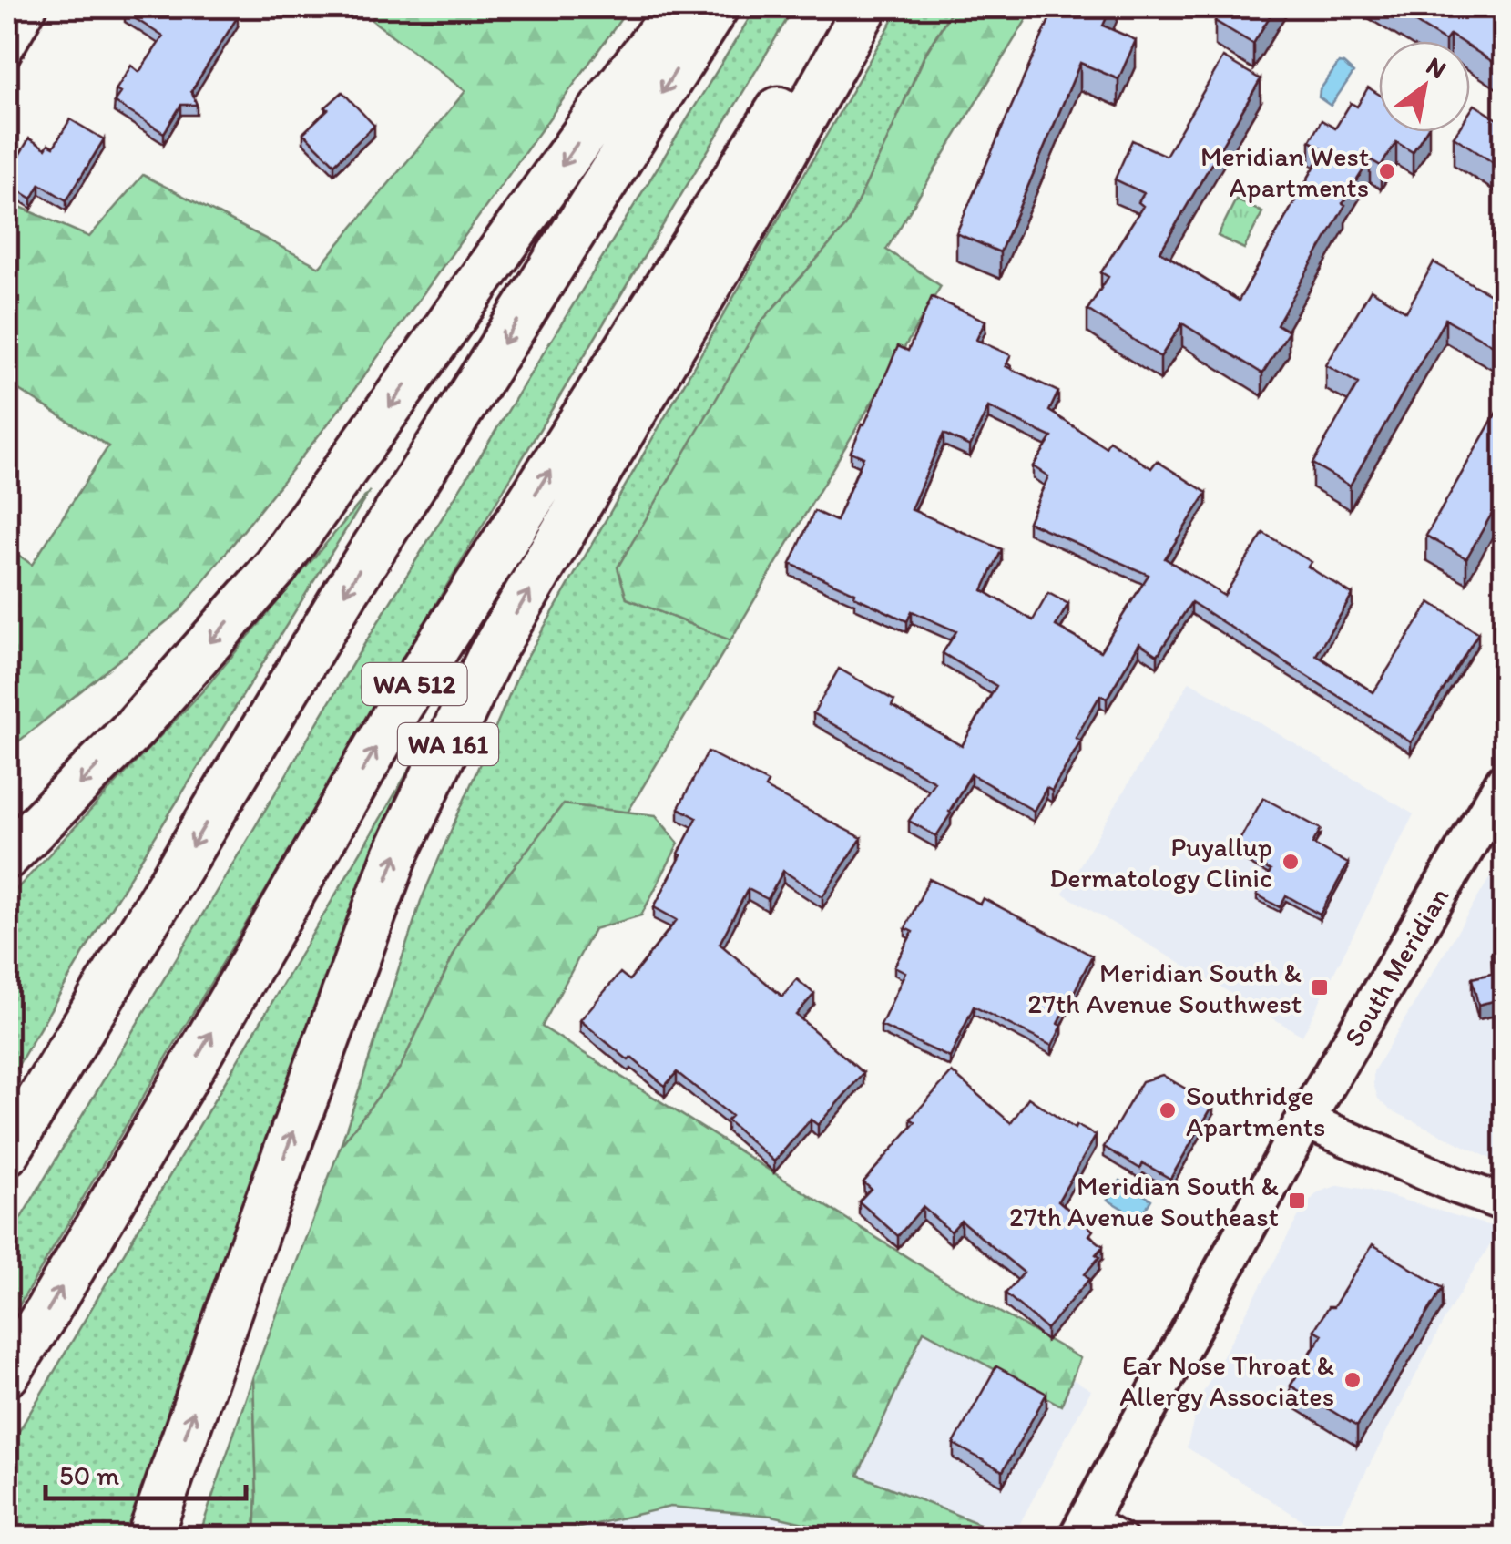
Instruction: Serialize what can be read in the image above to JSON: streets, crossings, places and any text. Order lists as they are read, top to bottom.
{
  "streets": {
    "highway": ["WA 512", "WA 161"],
    "main road": ["South Meridian"]
  },
  "places": {
    "other": [
      "Meridian West Apartments",
      "Puyallup Dermatology Clinic",
      "Southridge Apartments",
      "Ear Nose Throat & Allergy Associates"
    ],
    "transit": ["Meridian South & 27th Avenue Southwest", "Meridian South & 27th Avenue Southeast"]
  },
  "scale_bar": "50 m",
  "north": "top right"
}
